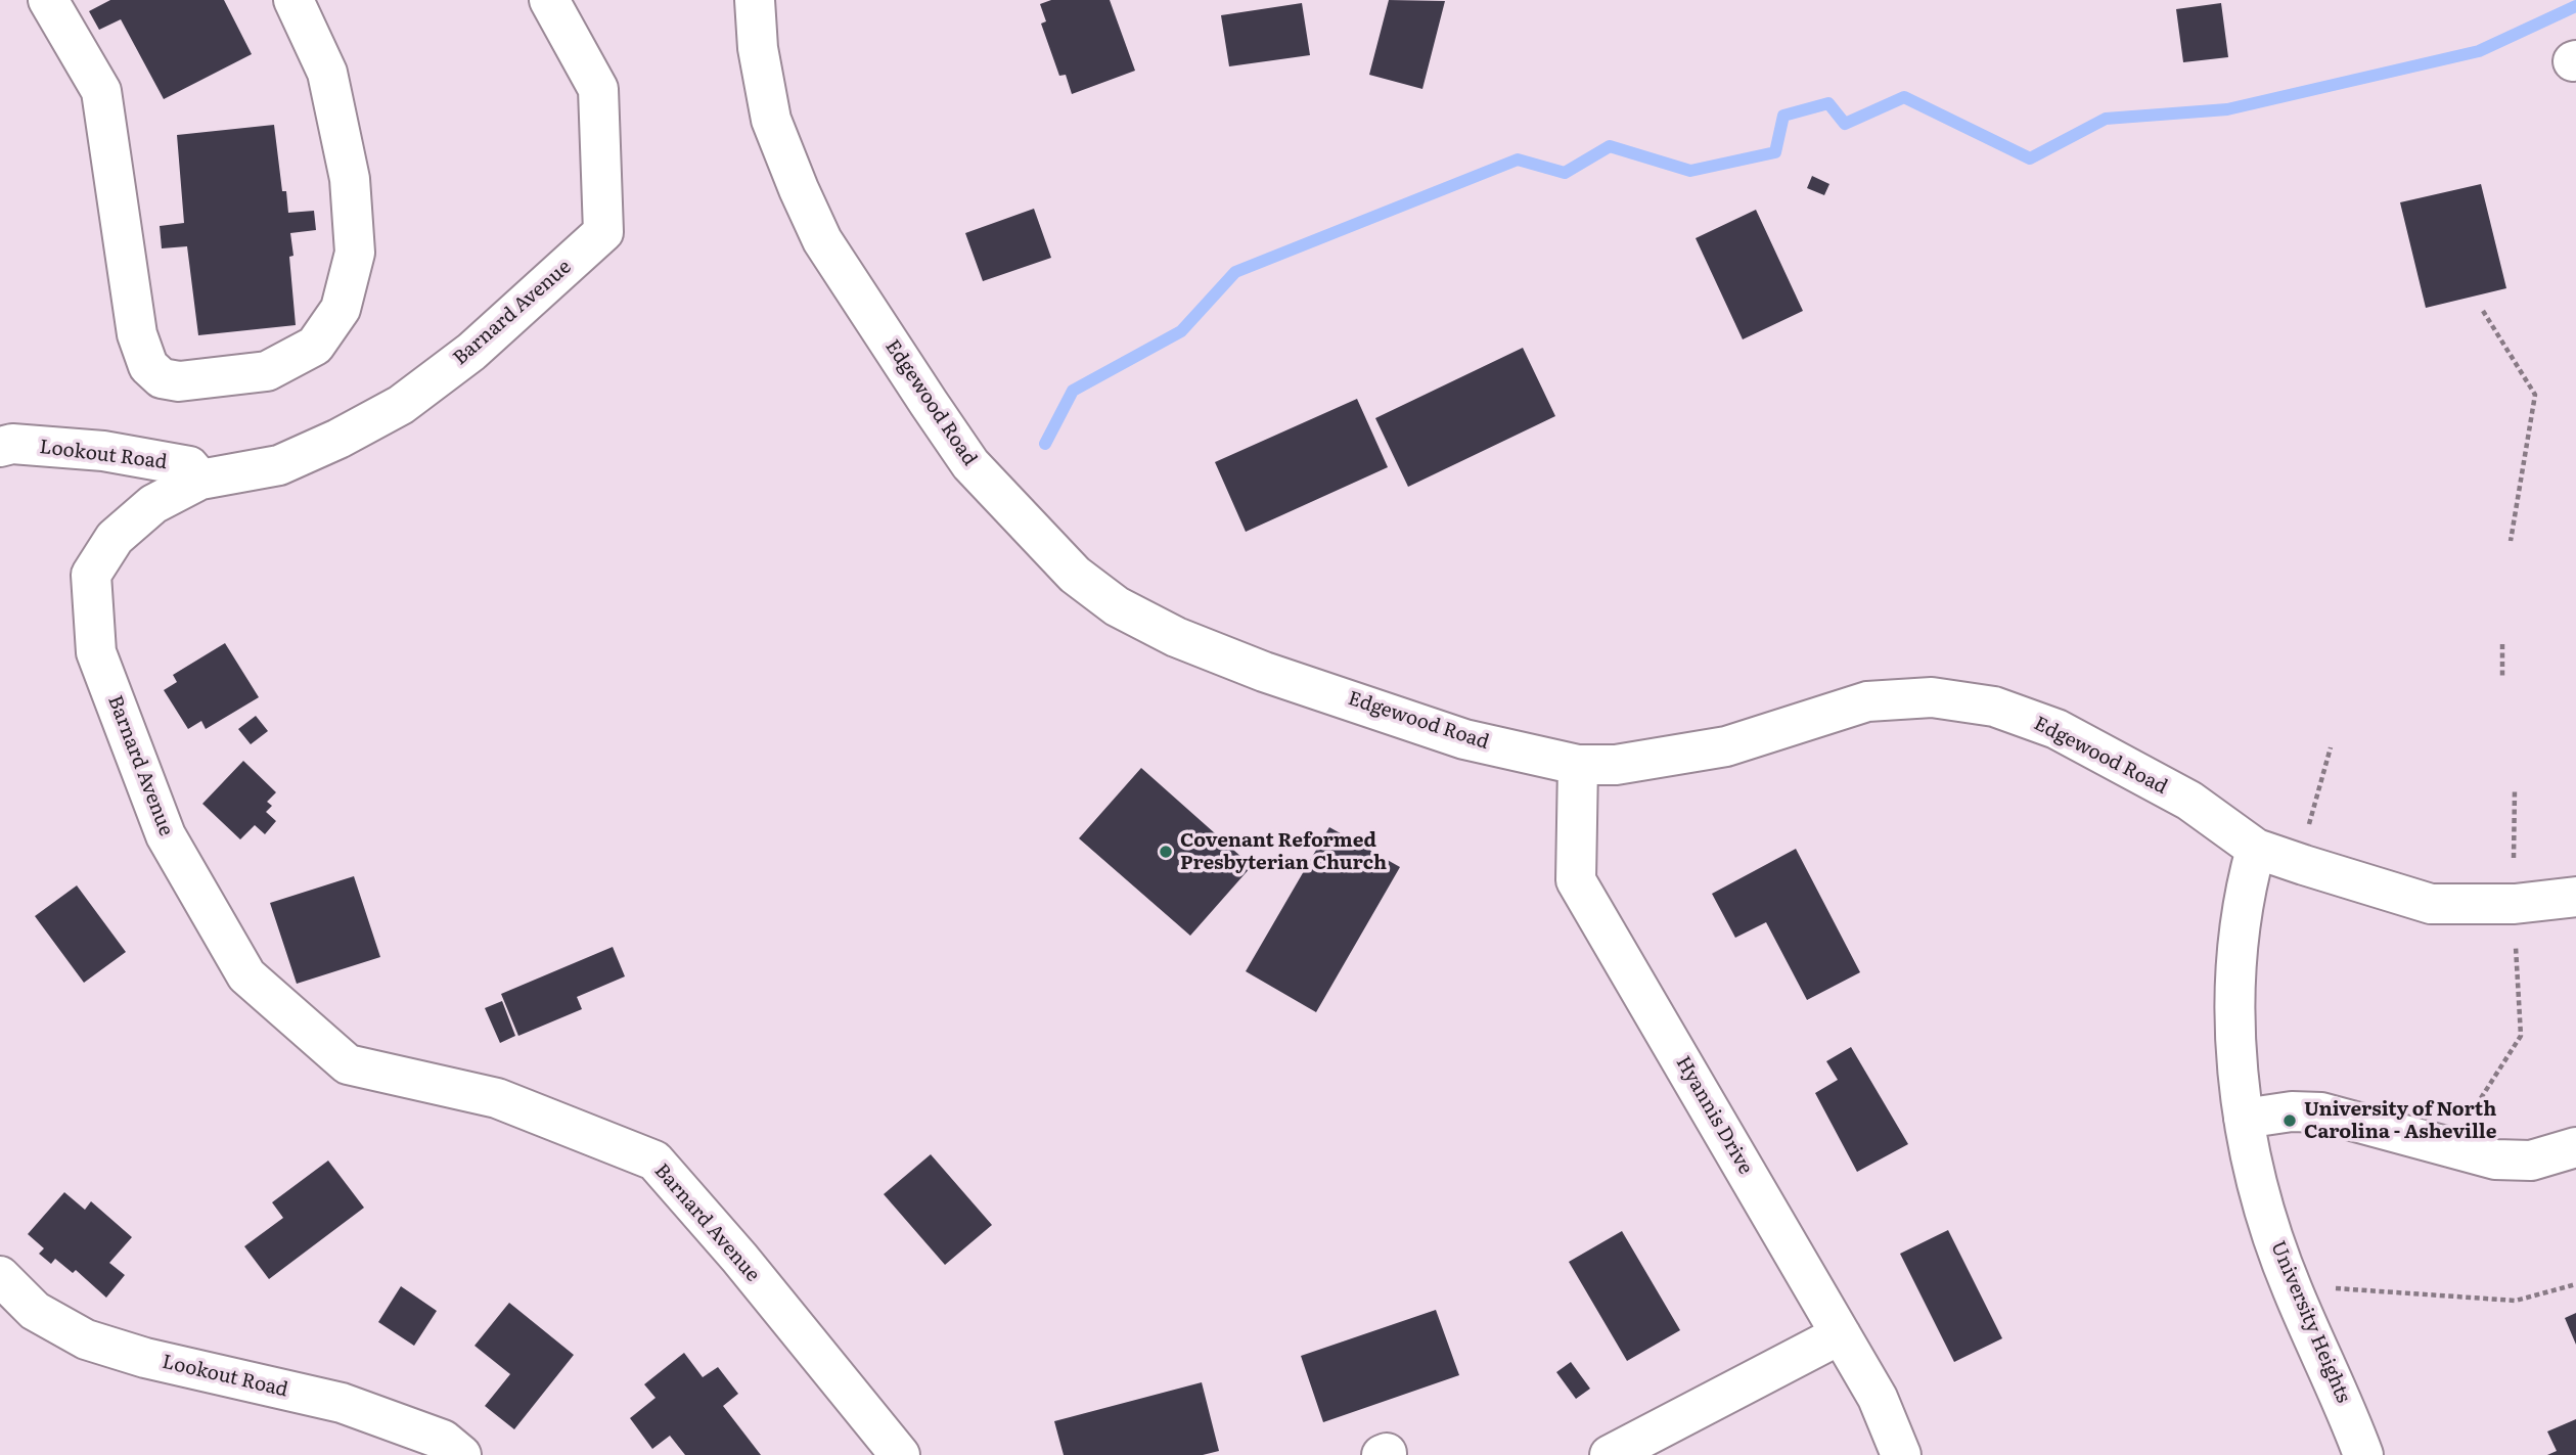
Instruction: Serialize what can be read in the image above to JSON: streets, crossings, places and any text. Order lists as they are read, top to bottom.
{
  "streets": {
    "street": [
      "Barnard Avenue",
      "Edgewood Road",
      "Lookout Road",
      "Hyannis Drive",
      "University Heights"
    ]
  },
  "crossings": [
    ["Barnard Avenue", "Lookout Road"],
    ["Edgewood Road", "Hyannis Drive"],
    ["Edgewood Road", "University Heights"]
  ],
  "places": ["Covenant Reformed Presbyterian Church", "University of North Carolina - Asheville"]
}
